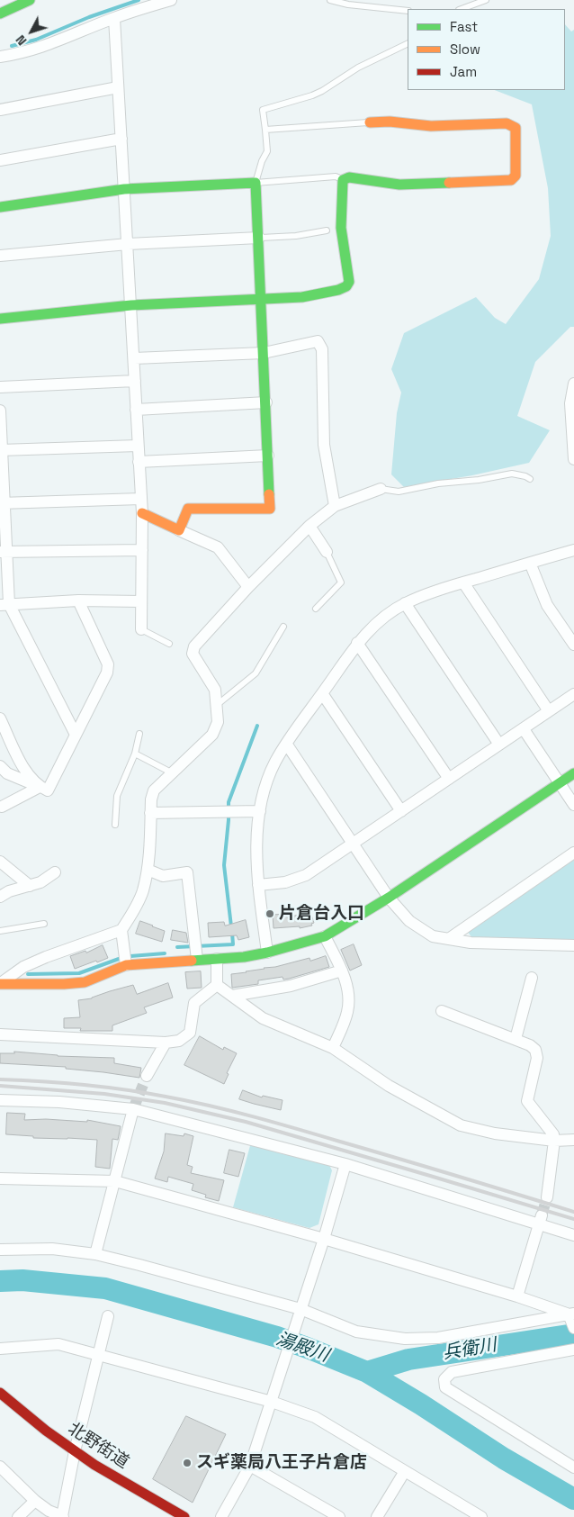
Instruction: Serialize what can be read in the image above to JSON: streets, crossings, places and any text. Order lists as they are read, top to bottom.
{
  "streets": {
    "main road": ["北野街道"]
  },
  "water": ["湯殿川", "兵衛川"],
  "places": ["片倉台入口", "スギ薬局八王子片倉店"],
  "legend": ["Fast", "Slow", "Jam"],
  "north": "bottom left"
}
